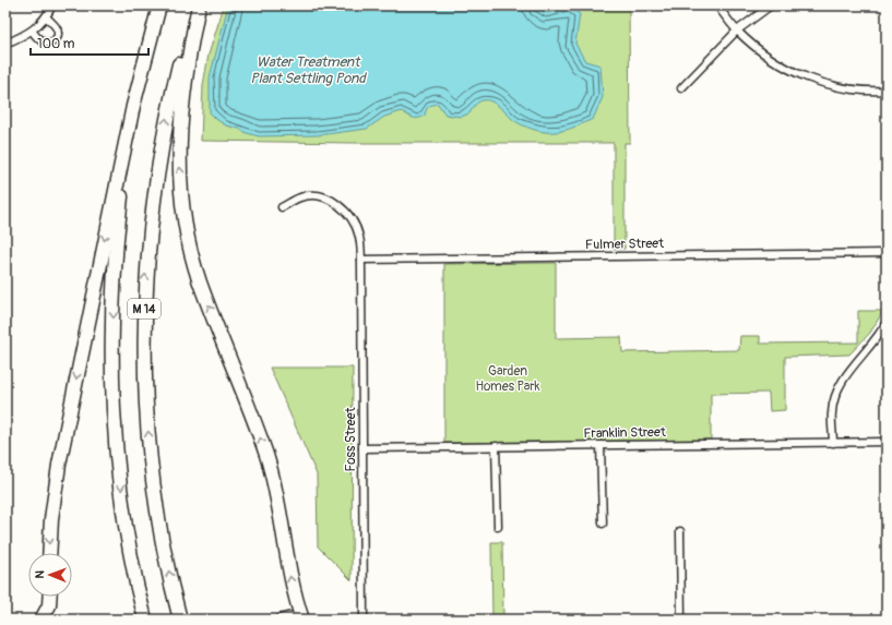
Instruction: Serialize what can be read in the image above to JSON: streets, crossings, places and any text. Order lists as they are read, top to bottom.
{
  "streets": {
    "highway": ["M 14"],
    "street": ["Fulmer Street", "Franklin Street", "Foss Street"]
  },
  "crossings": [
    ["Fulmer Street", "Foss Street"],
    ["Franklin Street", "Foss Street"]
  ],
  "water": ["Water Treatment Plant Settling Pond"],
  "parks": ["Garden Homes Park"],
  "scale_bar": "100 m",
  "north": "left"
}
